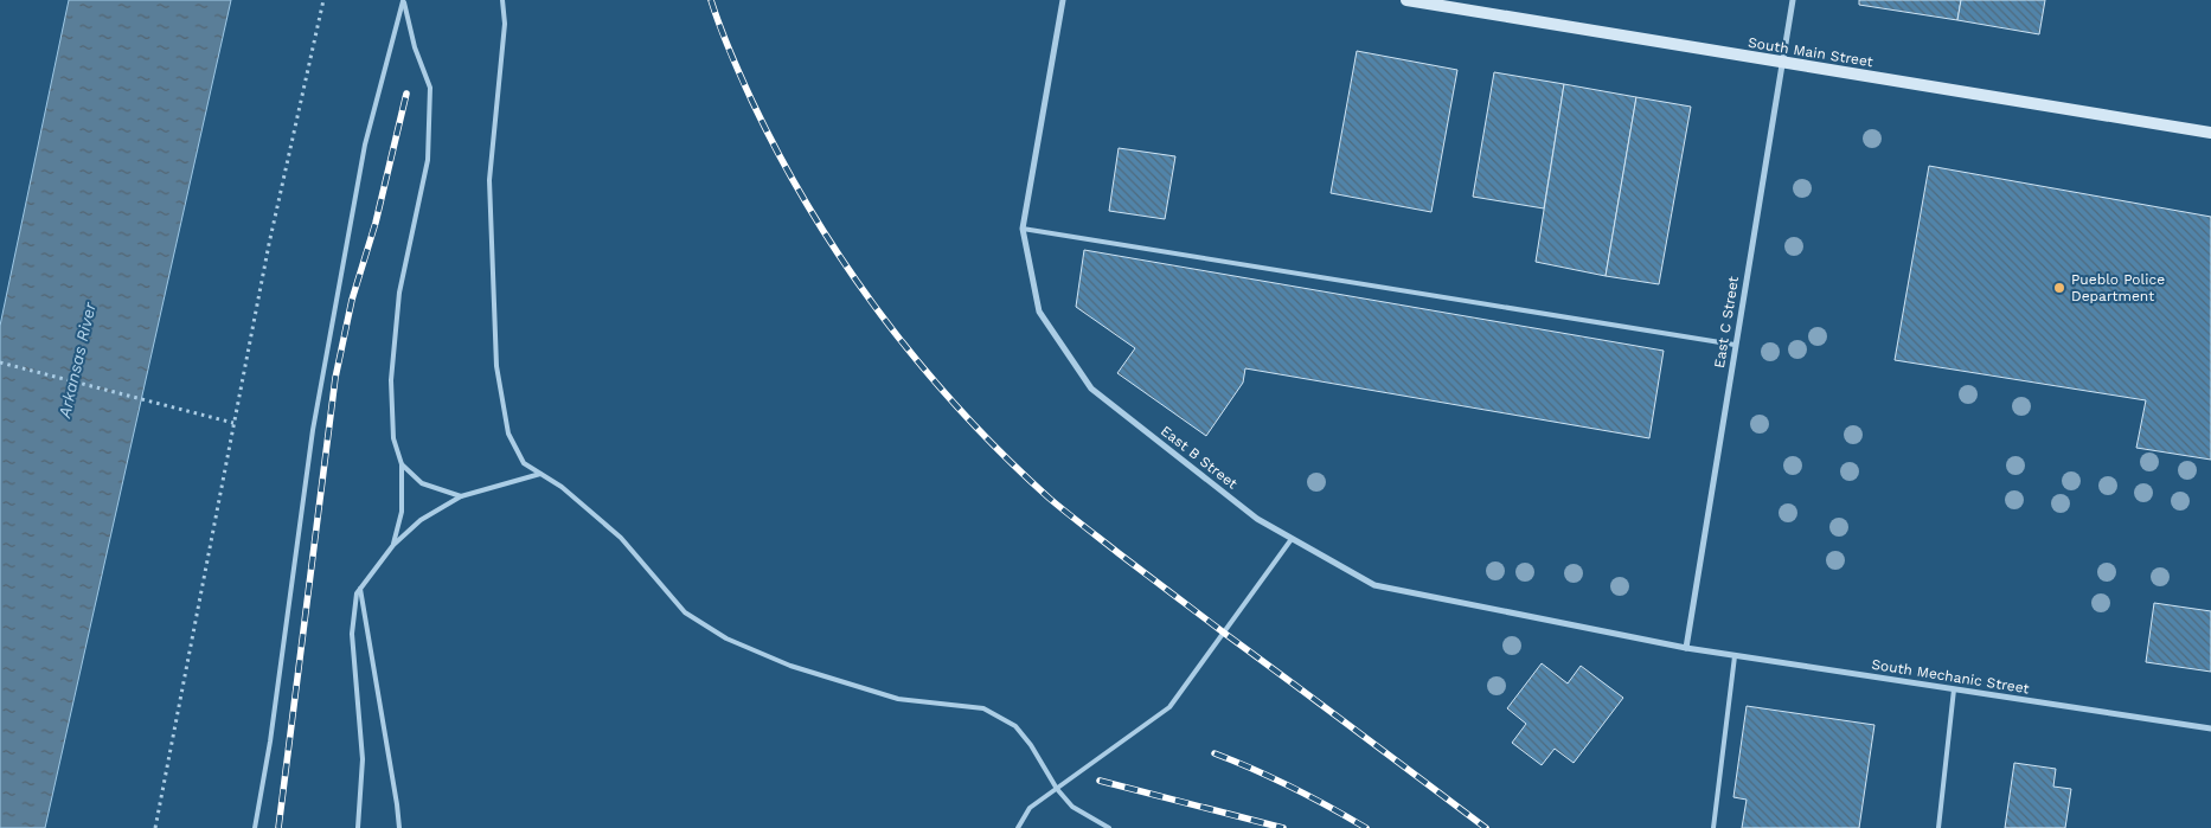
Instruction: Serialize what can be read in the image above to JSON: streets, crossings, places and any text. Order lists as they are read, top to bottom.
{
  "streets": {
    "street": [
      "South Main Street",
      "East C Street",
      "East B Street",
      "South Mechanic Street"
    ]
  },
  "crossings": [
    ["South Main Street", "East C Street"],
    ["East C Street", "East B Street"],
    ["East C Street", "South Mechanic Street"],
    ["East B Street", "South Mechanic Street"]
  ],
  "water": ["Arkansas River"],
  "places": ["Pueblo Police Department"]
}
